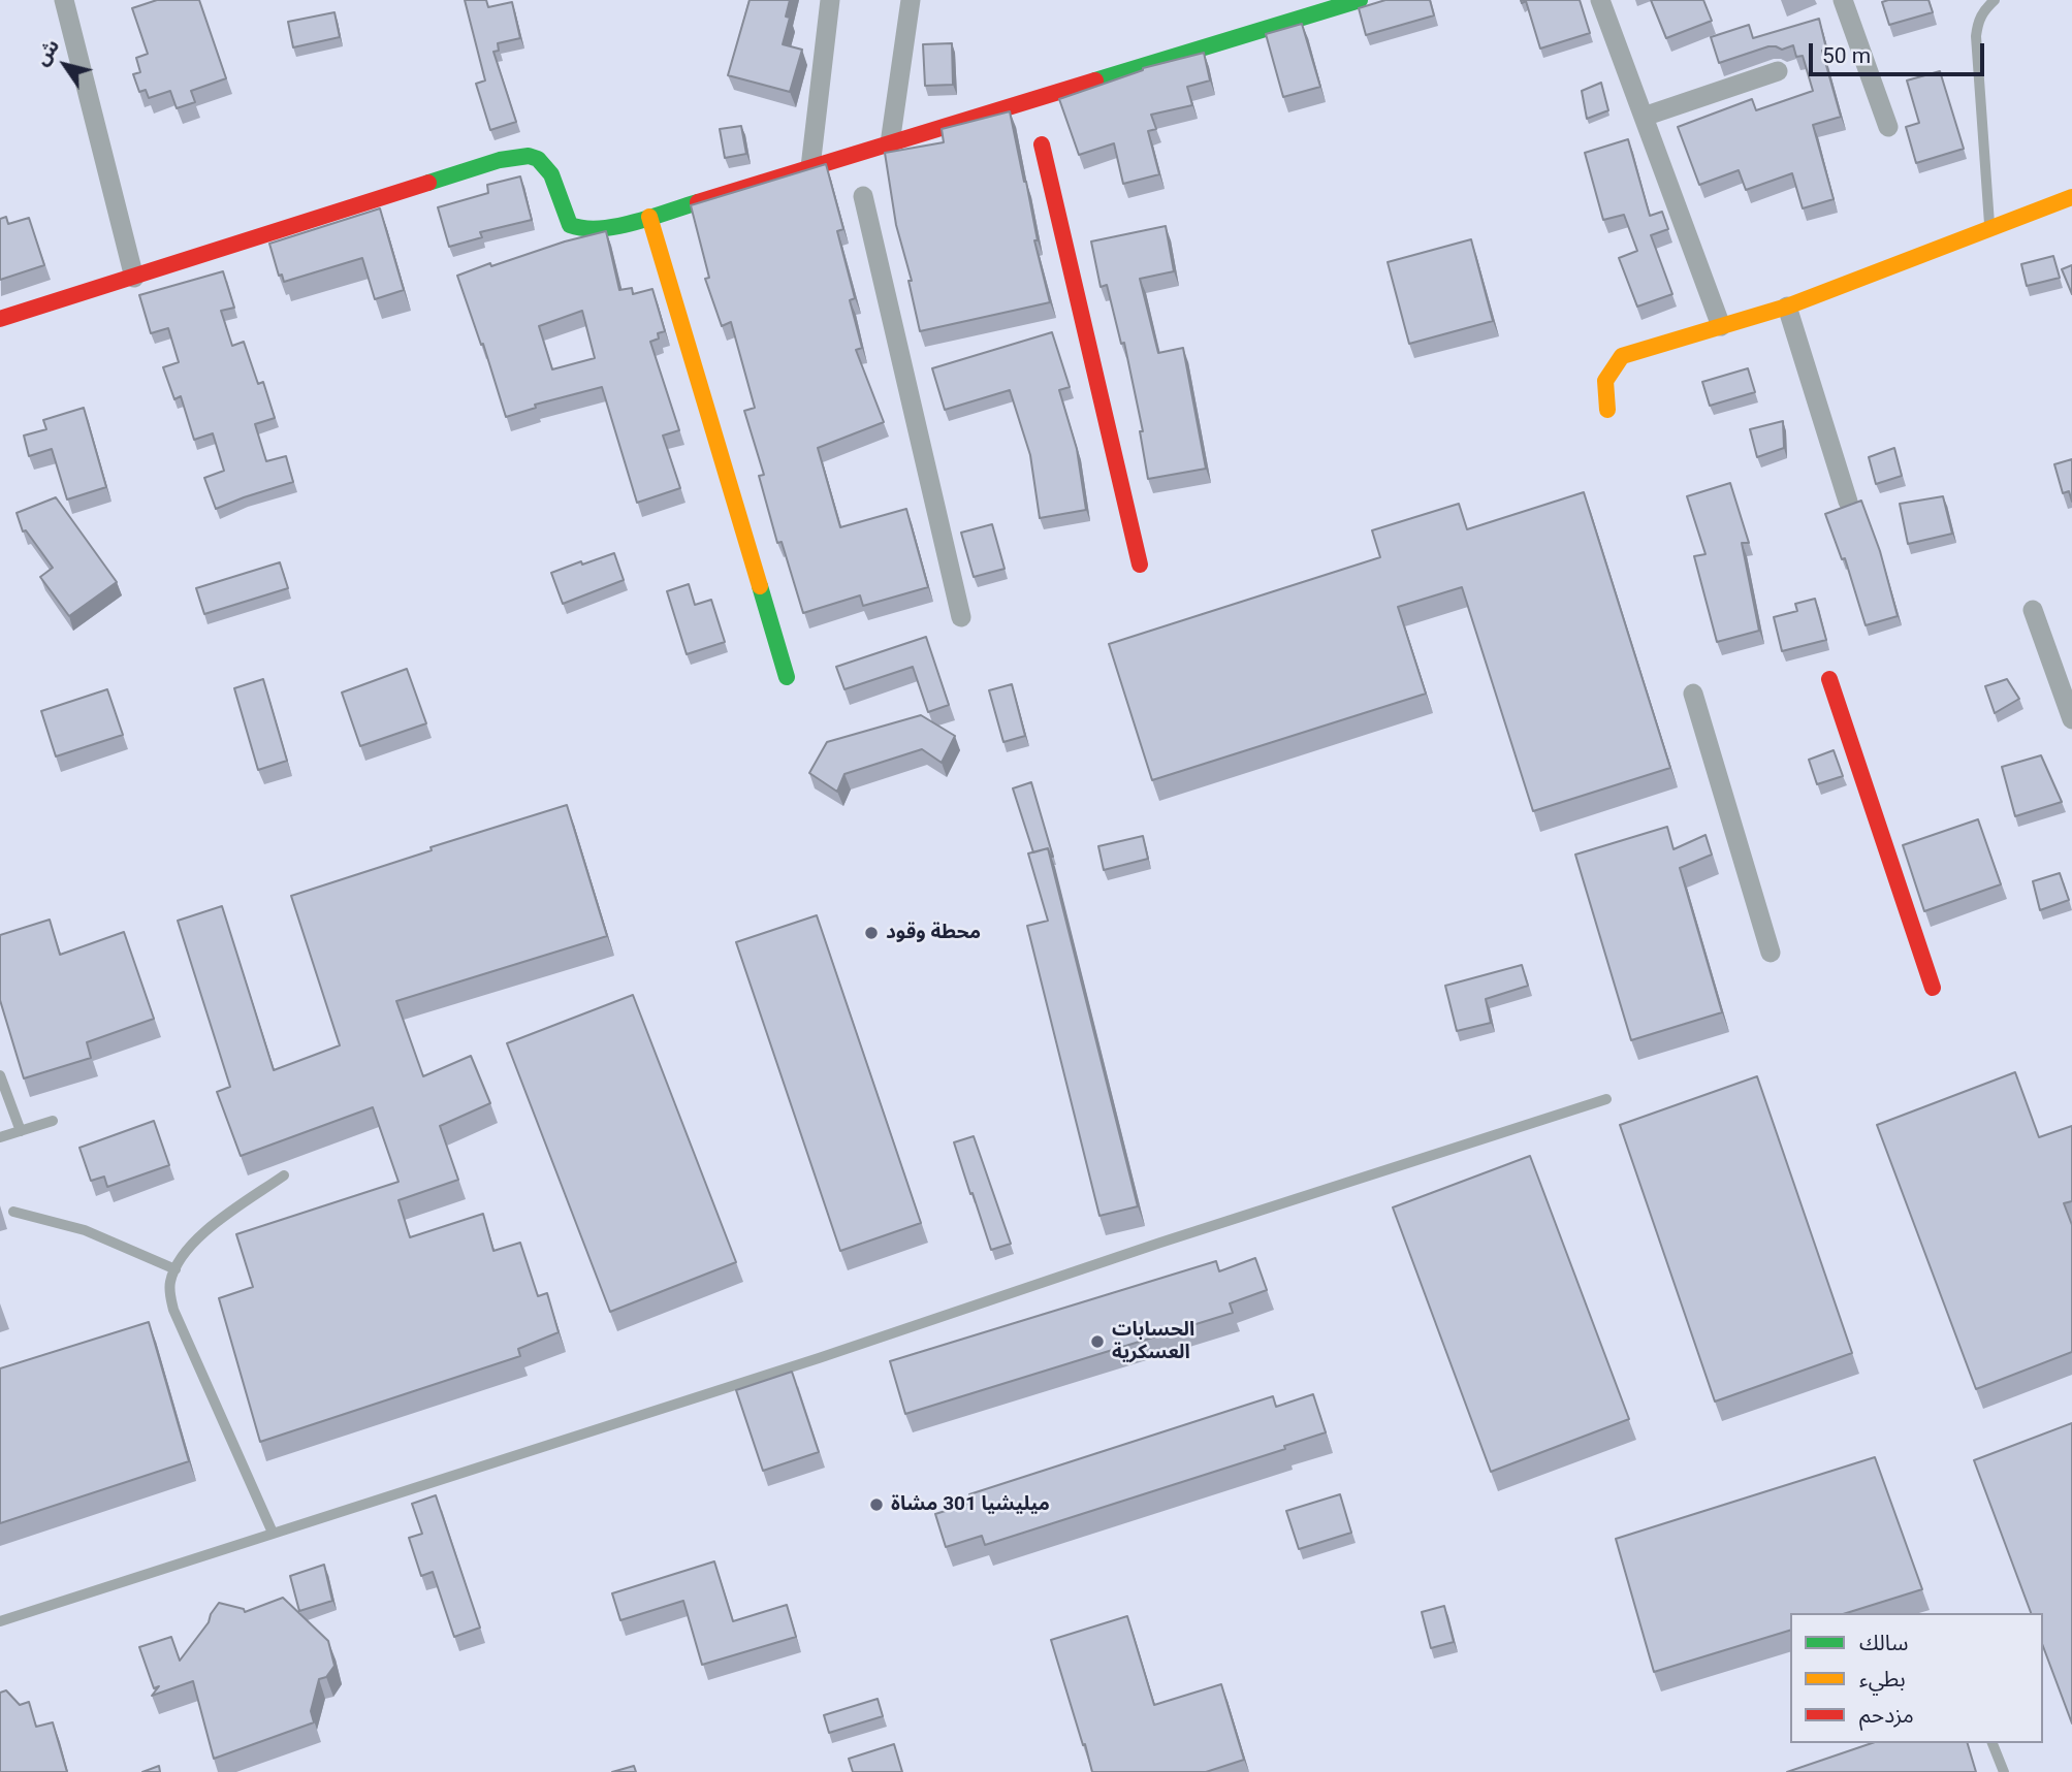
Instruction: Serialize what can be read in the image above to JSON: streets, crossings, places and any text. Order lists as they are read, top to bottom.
{
  "places": ["محطة وقود", "الحسابات العسكرية", "ميليشيا 301 مشاة"],
  "legend": ["سالك", "بطيء", "مزدحم"],
  "scale_bar": "50 m",
  "north": "top left"
}
